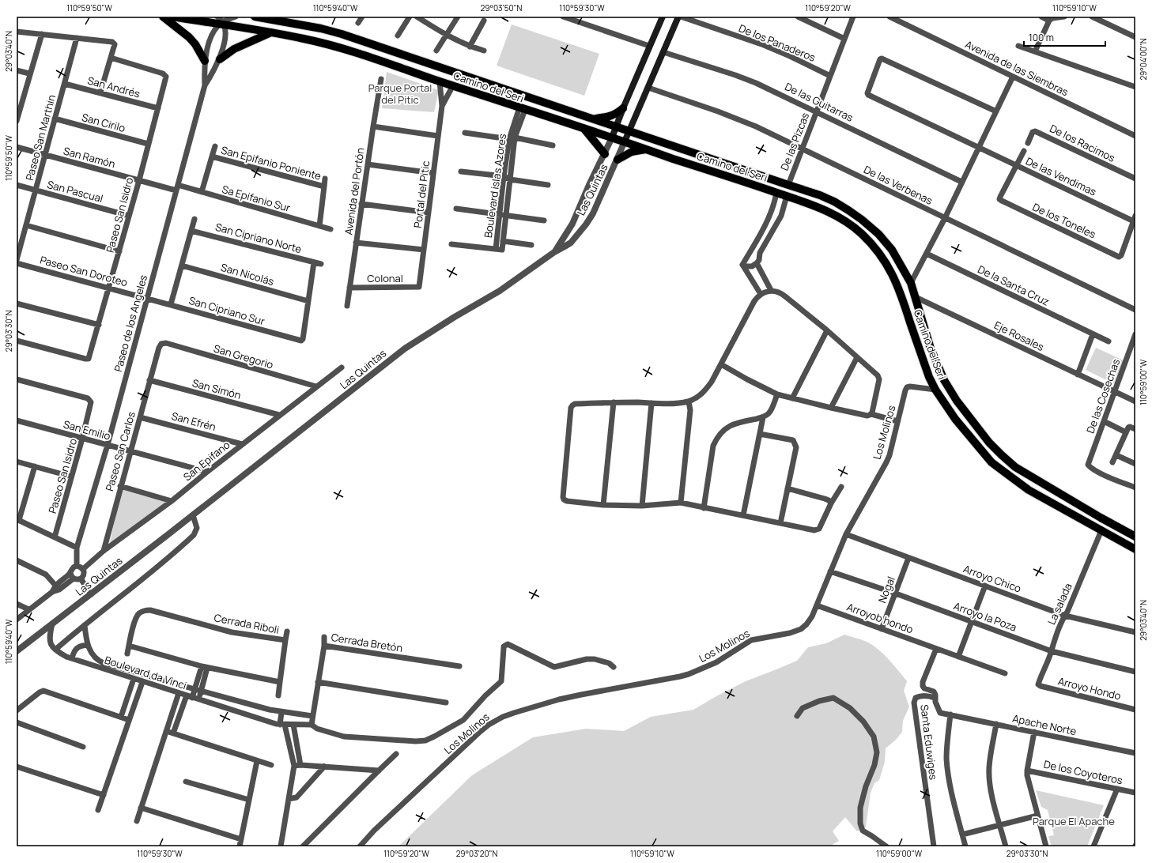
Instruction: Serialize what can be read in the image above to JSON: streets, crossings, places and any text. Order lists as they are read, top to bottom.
{
  "streets": {
    "main road": ["Camino del Seri"],
    "street": [
      "De los Panaderos",
      "Avenida de las Siembras",
      "San Andrés",
      "De las Guitarras",
      "San Cirilo",
      "Paseo San Marthin",
      "De las Pizcas",
      "De los Racimos",
      "San Ramón",
      "San Epifanio Poniente",
      "De las Vendimas",
      "De las Verbenas",
      "Boulevard islas Azores",
      "Las Quintas",
      "San Pascual",
      "Avenida del Portón",
      "Portal del Pitic",
      "Sa Epifanio Sur",
      "Paseo San Isidro",
      "De los Toneles",
      "San Cipriano Norte",
      "Paseo San Doroteo",
      "San Nicolás",
      "Colonal",
      "De la Santa Cruz",
      "San Cipriano Sur",
      "Paseo de los Angeles",
      "Eje Rosales",
      "San Gregorio",
      "San Simón",
      "De las Cosechas",
      "San Efrén",
      "San Emilio",
      "Los Molinos",
      "Paseo San Carlos",
      "San Epifano",
      "Arroyo Chico",
      "Nogal",
      "La salada",
      "Arroyo la Poza",
      "Arroyob hondo",
      "Cerrada Riboli",
      "Cerrada Bretón",
      "Boulevard da Vinci",
      "Arroyo Hondo",
      "Apache Norte",
      "Santa Eduwiges",
      "De los Coyoteros"
    ]
  },
  "crossings": [
    ["De los Panaderos", "De las Pizcas"],
    ["San Andrés", "Paseo San Marthin"],
    ["San Andrés", "Paseo San Isidro"],
    ["Camino del Seri", "De las Pizcas"],
    ["Camino del Seri", "Boulevard islas Azores"],
    ["Camino del Seri", "Las Quintas"],
    ["Camino del Seri", "Portal del Pitic"],
    ["Camino del Seri", "Eje Rosales"],
    ["Camino del Seri", "Los Molinos"],
    ["Camino del Seri", "La salada"],
    ["De las Guitarras", "De las Pizcas"],
    ["San Cirilo", "Paseo San Marthin"],
    ["San Cirilo", "Paseo San Isidro"],
    ["Paseo San Marthin", "San Ramón"],
    ["Paseo San Marthin", "San Pascual"],
    ["De las Pizcas", "De las Verbenas"],
    ["San Ramón", "Sa Epifanio Sur"],
    ["San Ramón", "Paseo San Isidro"],
    ["San Ramón", "Paseo de los Angeles"],
    ["San Epifanio Poniente", "Sa Epifanio Sur"],
    ["De las Vendimas", "De los Toneles"],
    ["San Pascual", "Paseo San Isidro"],
    ["Avenida del Portón", "Colonal"],
    ["Portal del Pitic", "Colonal"],
    ["Sa Epifanio Sur", "Paseo de los Angeles"],
    ["Paseo San Isidro", "Paseo San Doroteo"],
    ["Paseo San Isidro", "San Emilio"],
    ["Paseo San Doroteo", "San Cipriano Sur"],
    ["Paseo San Doroteo", "Paseo de los Angeles"],
    ["San Nicolás", "San Cipriano Sur"],
    ["San Cipriano Sur", "Paseo de los Angeles"],
    ["Paseo de los Angeles", "San Emilio"],
    ["Paseo de los Angeles", "San Epifano"],
    ["Eje Rosales", "De las Cosechas"],
    ["San Gregorio", "Paseo San Carlos"],
    ["San Gregorio", "San Epifano"],
    ["San Simón", "Paseo San Carlos"],
    ["San Simón", "San Epifano"],
    ["San Efrén", "Paseo San Carlos"],
    ["San Efrén", "San Epifano"],
    ["San Emilio", "Paseo San Carlos"],
    ["San Emilio", "San Epifano"],
    ["Los Molinos", "Arroyo Chico"],
    ["Los Molinos", "Arroyo la Poza"],
    ["Los Molinos", "Arroyob hondo"],
    ["Paseo San Carlos", "San Epifano"],
    ["Arroyo Chico", "Nogal"],
    ["Arroyo Chico", "La salada"],
    ["Nogal", "Arroyo la Poza"],
    ["Nogal", "Arroyob hondo"],
    ["La salada", "Arroyo la Poza"],
    ["La salada", "Arroyo Hondo"],
    ["Cerrada Bretón", "Boulevard da Vinci"],
    ["Apache Norte", "Santa Eduwiges"]
  ],
  "parks": ["Parque Portal del Pitic", "Parque El Apache"],
  "scale_bar": "100 m",
  "coordinates": [
    "110°59'50\"W",
    "110°59'40\"W",
    "29°03'50\"N",
    "110°59'30\"W",
    "110°59'20\"W",
    "110°59'10\"W",
    "29°03'40\"N",
    "29°04'00\"N",
    "29°03'30\"N",
    "110°59'00\"W",
    "29°03'20\"N"
  ]
}
